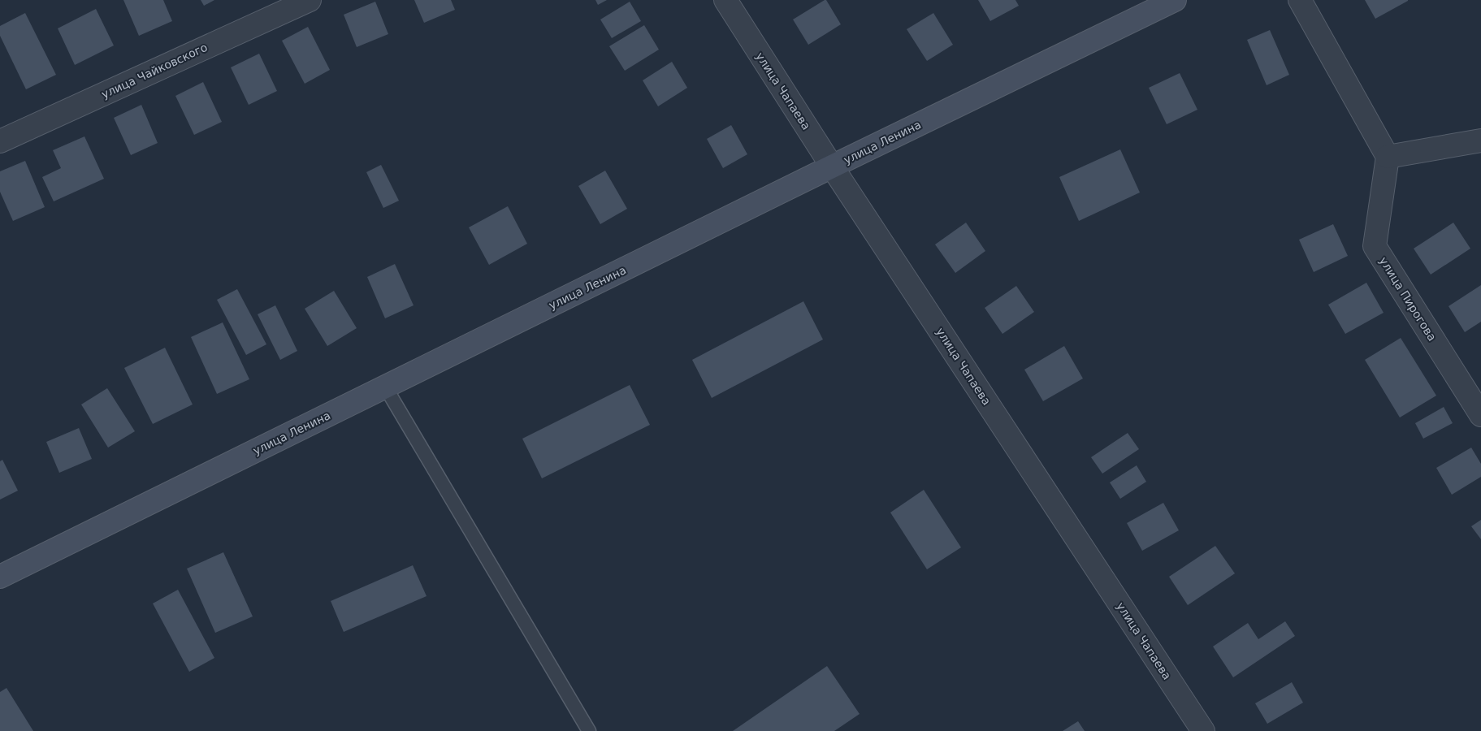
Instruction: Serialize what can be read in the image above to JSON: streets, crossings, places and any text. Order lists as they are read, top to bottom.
{
  "streets": {
    "street": [
      "улица Чайковского",
      "улица Чапаева",
      "улица Ленина",
      "улица Пирогова"
    ]
  },
  "crossings": [
    ["улица Чапаева", "улица Ленина"]
  ]
}
